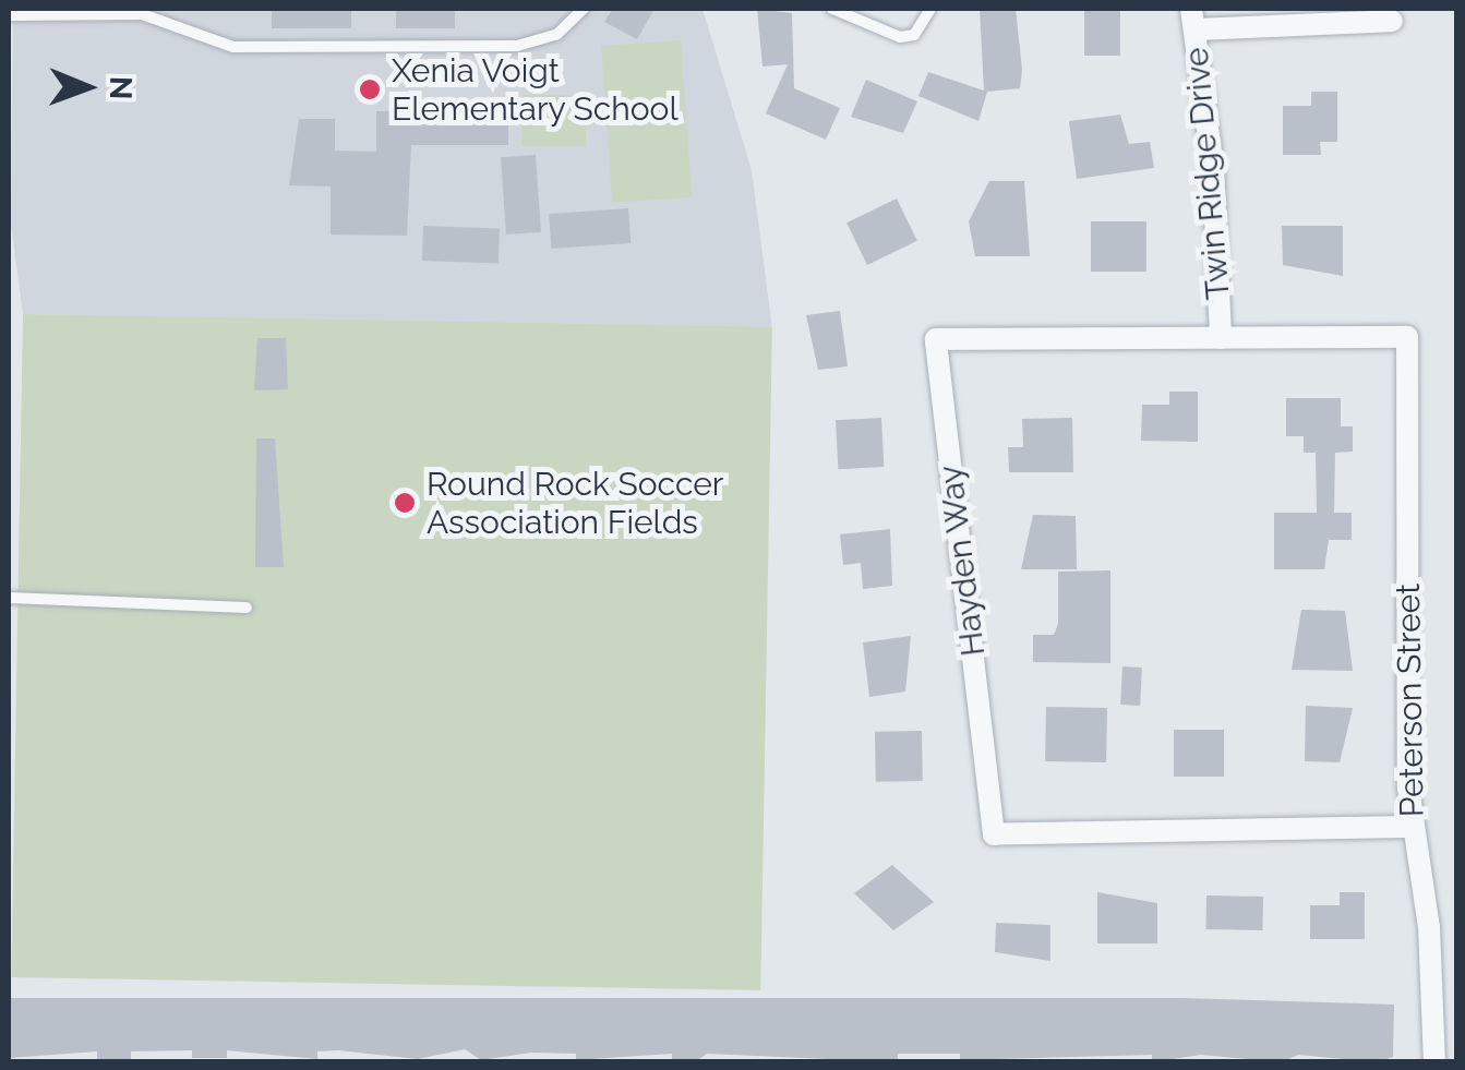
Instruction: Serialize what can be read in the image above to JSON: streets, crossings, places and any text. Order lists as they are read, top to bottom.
{
  "streets": {
    "street": ["Twin Ridge Drive", "Hayden Way", "Peterson Street"]
  },
  "crossings": [
    ["Twin Ridge Drive", "Hayden Way"],
    ["Hayden Way", "Peterson Street"]
  ],
  "places": ["Xenia Voigt Elementary School", "Round Rock Soccer Association Fields"],
  "north": "right"
}
